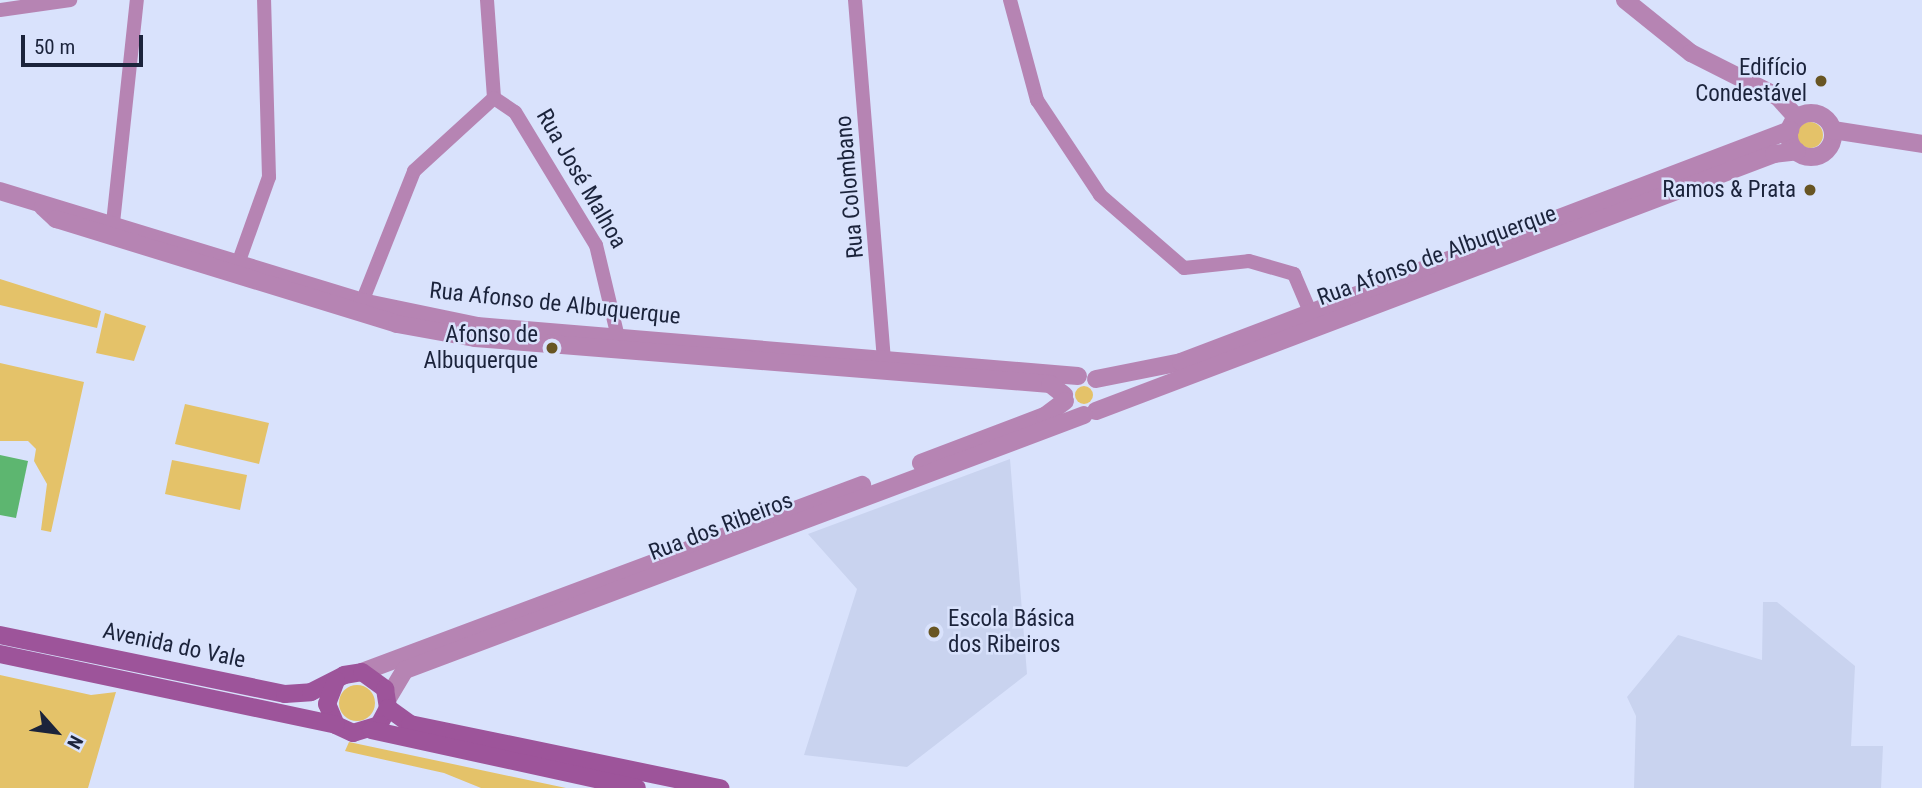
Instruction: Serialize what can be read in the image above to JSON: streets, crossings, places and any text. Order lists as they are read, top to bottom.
{
  "streets": {
    "main road": ["Avenida do Vale"],
    "street": [
      "Rua José Malhoa",
      "Rua Colombano",
      "Rua Afonso de Albuquerque",
      "Rua dos Ribeiros"
    ]
  },
  "crossings": [
    ["Rua José Malhoa", "Rua Afonso de Albuquerque"],
    ["Rua Colombano", "Rua Afonso de Albuquerque"],
    ["Rua Afonso de Albuquerque", "Rua dos Ribeiros"],
    ["Rua dos Ribeiros", "Avenida do Vale"]
  ],
  "places": [
    "Edifício Condestável",
    "Ramos & Prata",
    "Afonso de Albuquerque",
    "Escola Básica dos Ribeiros"
  ],
  "scale_bar": "50 m",
  "north": "bottom right"
}
